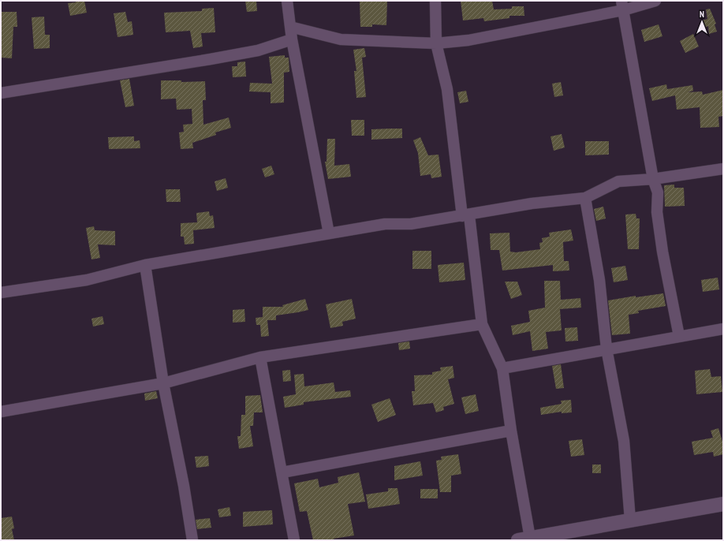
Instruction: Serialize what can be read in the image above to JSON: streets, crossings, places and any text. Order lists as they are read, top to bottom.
{
  "north": "top"
}
